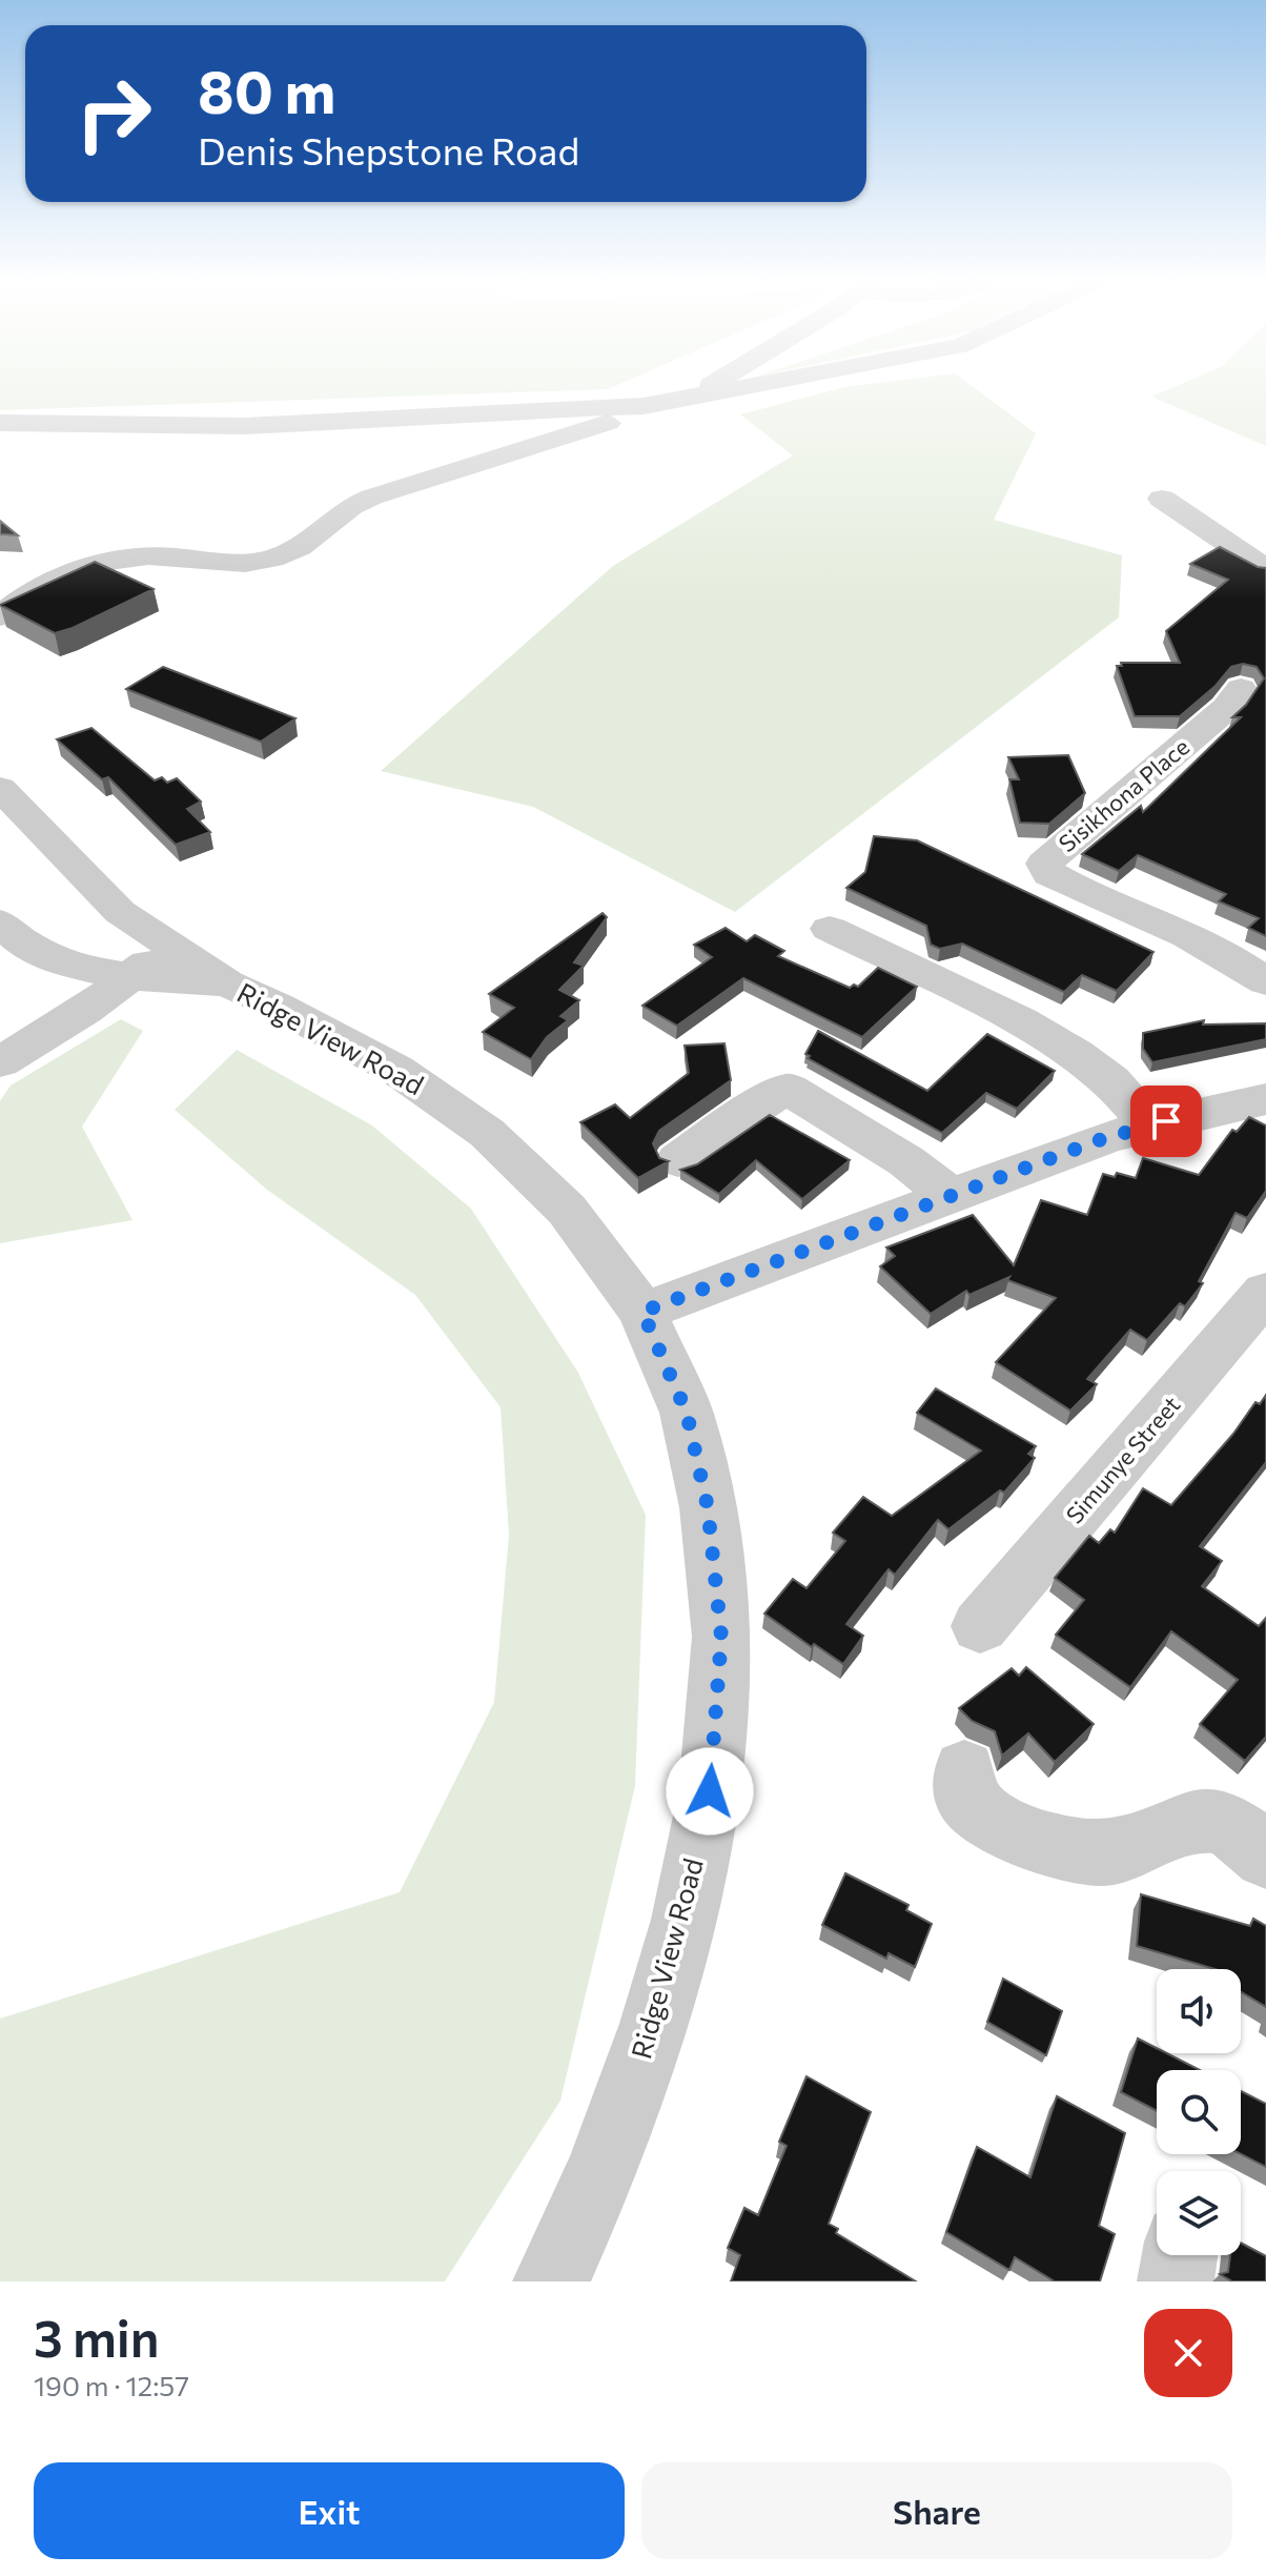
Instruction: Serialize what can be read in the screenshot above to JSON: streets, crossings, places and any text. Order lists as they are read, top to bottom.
{
  "streets": {
    "street": ["Sisikhona Place", "Ridge View Road", "Simunye Street"]
  },
  "page": {
    "turn": ["80 m", "Denis Shepstone Road"],
    "heading": ["3 min", "190 m · 12:57"],
    "buttons": ["Exit", "Share"]
  }
}
